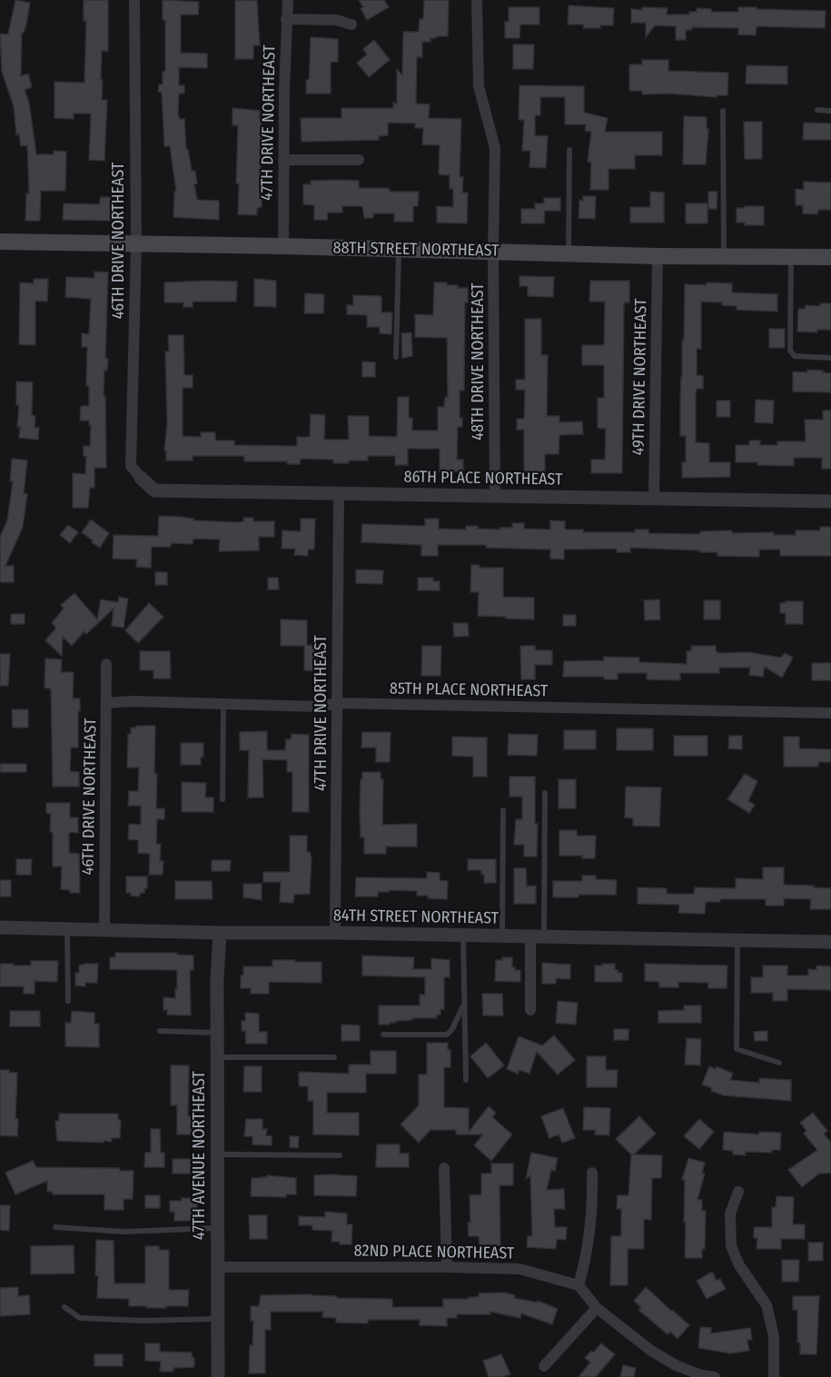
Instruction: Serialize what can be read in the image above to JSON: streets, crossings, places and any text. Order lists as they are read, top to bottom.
{
  "streets": {
    "main road": ["88TH STREET NORTHEAST"],
    "street": [
      "47TH DRIVE NORTHEAST",
      "46TH DRIVE NORTHEAST",
      "48TH DRIVE NORTHEAST",
      "49TH DRIVE NORTHEAST",
      "86TH PLACE NORTHEAST",
      "85TH PLACE NORTHEAST",
      "84TH STREET NORTHEAST",
      "47TH AVENUE NORTHEAST",
      "82ND PLACE NORTHEAST"
    ]
  },
  "crossings": [
    ["47TH DRIVE NORTHEAST", "88TH STREET NORTHEAST"],
    ["47TH DRIVE NORTHEAST", "86TH PLACE NORTHEAST"],
    ["47TH DRIVE NORTHEAST", "85TH PLACE NORTHEAST"],
    ["47TH DRIVE NORTHEAST", "84TH STREET NORTHEAST"],
    ["46TH DRIVE NORTHEAST", "88TH STREET NORTHEAST"],
    ["46TH DRIVE NORTHEAST", "86TH PLACE NORTHEAST"],
    ["46TH DRIVE NORTHEAST", "85TH PLACE NORTHEAST"],
    ["46TH DRIVE NORTHEAST", "84TH STREET NORTHEAST"],
    ["88TH STREET NORTHEAST", "48TH DRIVE NORTHEAST"],
    ["88TH STREET NORTHEAST", "49TH DRIVE NORTHEAST"],
    ["48TH DRIVE NORTHEAST", "86TH PLACE NORTHEAST"],
    ["49TH DRIVE NORTHEAST", "86TH PLACE NORTHEAST"],
    ["84TH STREET NORTHEAST", "47TH AVENUE NORTHEAST"],
    ["47TH AVENUE NORTHEAST", "82ND PLACE NORTHEAST"]
  ]
}
